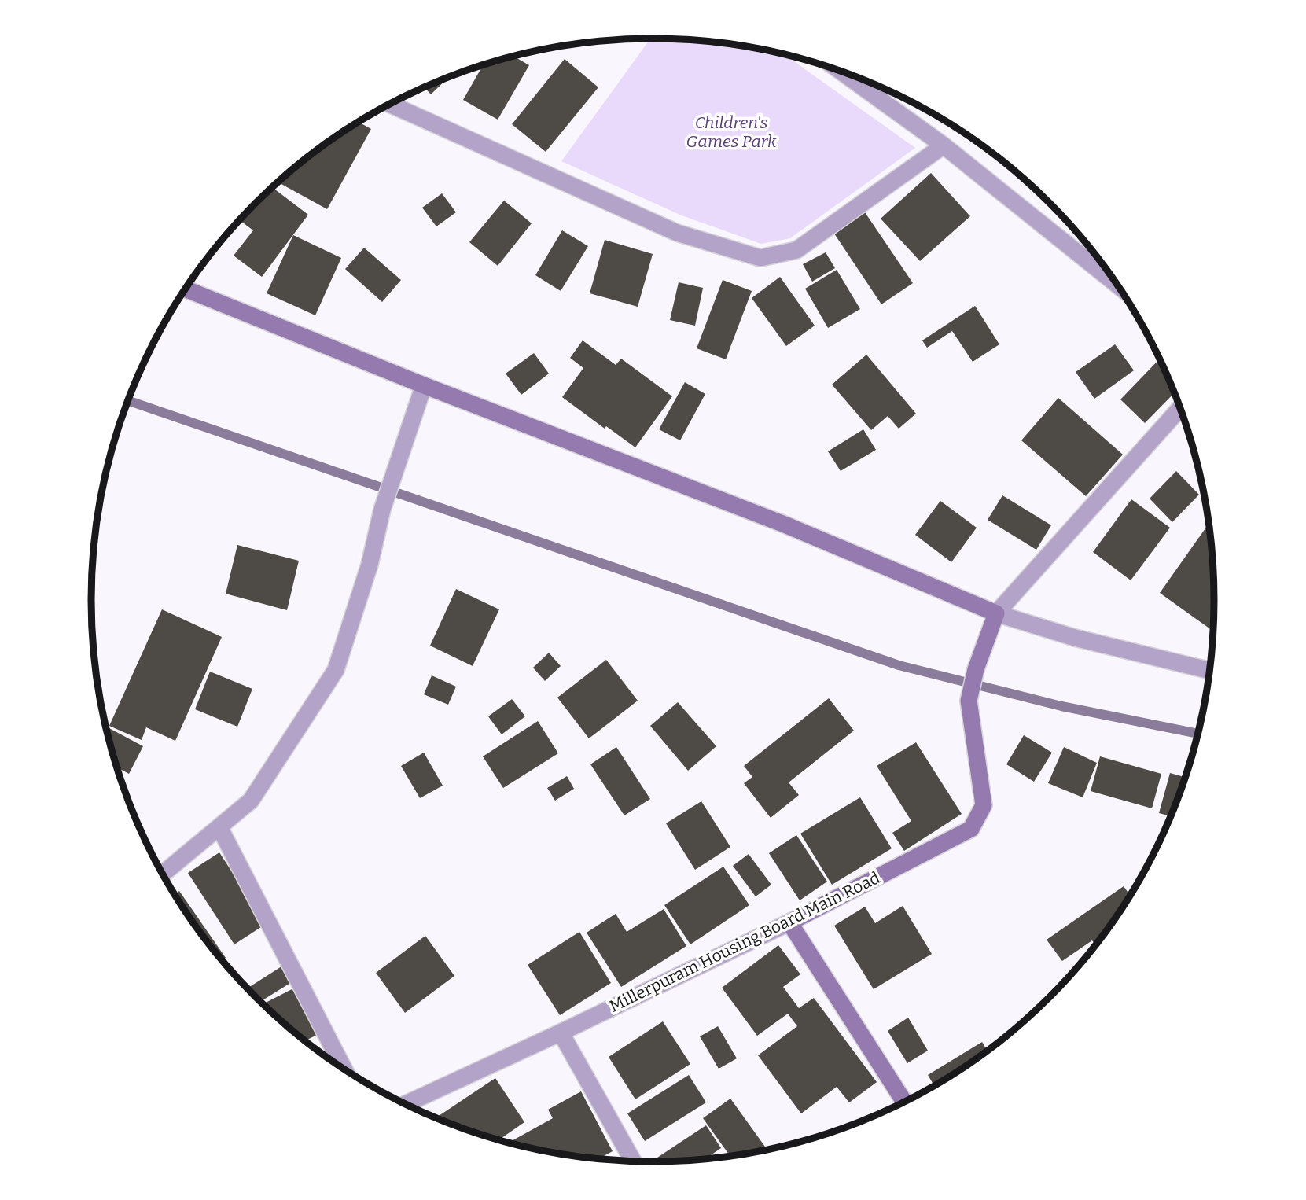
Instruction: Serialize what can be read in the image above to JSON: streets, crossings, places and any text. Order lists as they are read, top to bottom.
{
  "streets": {
    "street": ["Millerpuram Housing Board Main Road"]
  },
  "parks": ["Children's Games Park"]
}
